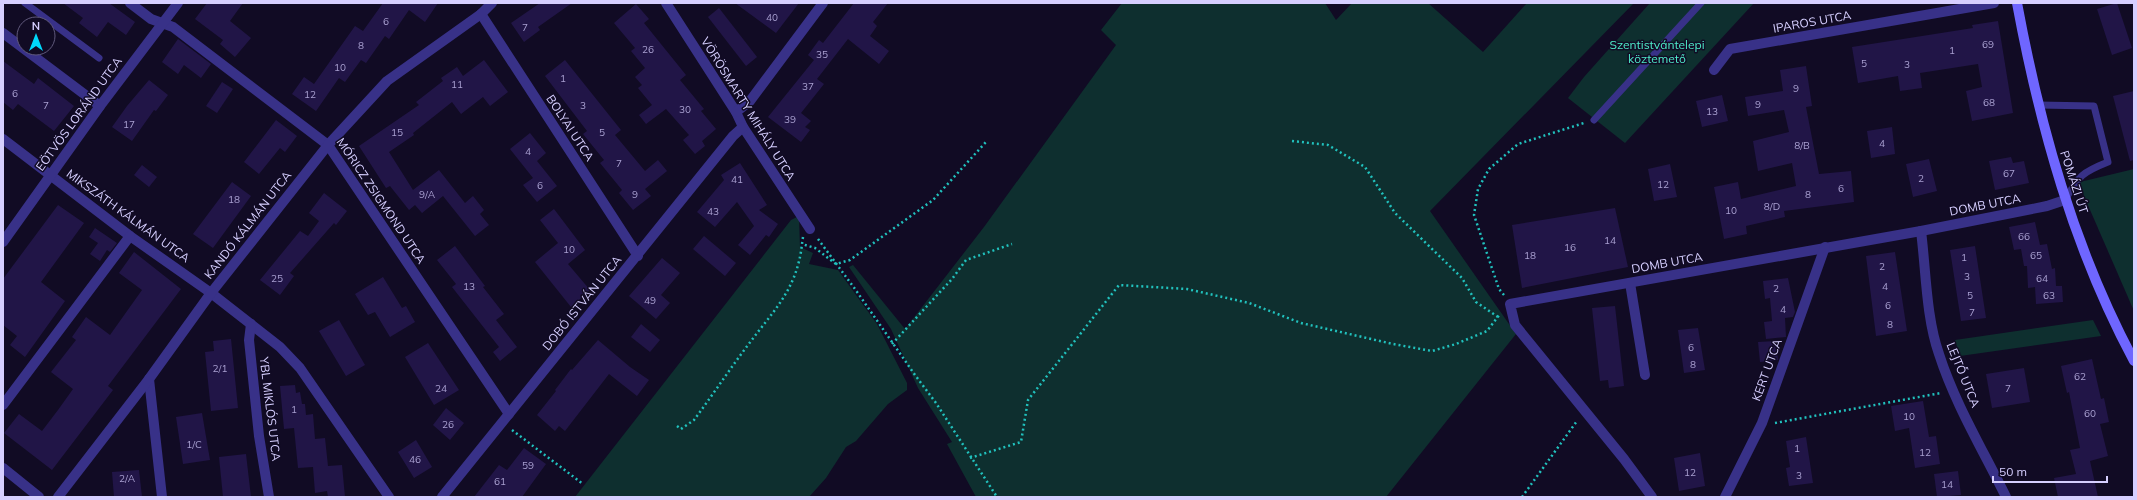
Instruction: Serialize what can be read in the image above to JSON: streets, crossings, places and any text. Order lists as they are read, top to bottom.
{
  "streets": {
    "main road": ["POMÁZI ÚT"],
    "street": [
      "IPAROS UTCA",
      "VÖRÖSMARTY MIHÁLY UTCA",
      "EÖTVÖS LORÁND UTCA",
      "BOLYAI UTCA",
      "MÓRICZ ZSIGMOND UTCA",
      "DOMB UTCA",
      "MIKSZÁTH KÁLMÁN UTCA",
      "KANDÓ KÁLMÁN UTCA",
      "DOBÓ ISTVÁN UTCA",
      "KERT UTCA",
      "LEJTŐ UTCA",
      "YBL MIKLÓS UTCA"
    ]
  },
  "crossings": [
    ["VÖRÖSMARTY MIHÁLY UTCA", "DOBÓ ISTVÁN UTCA"],
    ["EÖTVÖS LORÁND UTCA", "MÓRICZ ZSIGMOND UTCA"],
    ["EÖTVÖS LORÁND UTCA", "MIKSZÁTH KÁLMÁN UTCA"],
    ["BOLYAI UTCA", "KANDÓ KÁLMÁN UTCA"],
    ["BOLYAI UTCA", "DOBÓ ISTVÁN UTCA"],
    ["POMÁZI ÚT", "DOMB UTCA"],
    ["MÓRICZ ZSIGMOND UTCA", "KANDÓ KÁLMÁN UTCA"],
    ["MÓRICZ ZSIGMOND UTCA", "DOBÓ ISTVÁN UTCA"],
    ["DOMB UTCA", "KERT UTCA"],
    ["DOMB UTCA", "LEJTŐ UTCA"],
    ["MIKSZÁTH KÁLMÁN UTCA", "KANDÓ KÁLMÁN UTCA"],
    ["MIKSZÁTH KÁLMÁN UTCA", "YBL MIKLÓS UTCA"]
  ],
  "parks": ["Szentistvántelepi köztemető"],
  "house_numbers": [
    "40",
    "6",
    "7",
    "69",
    "8",
    "26",
    "1",
    "35",
    "5",
    "3",
    "10",
    "1",
    "11",
    "37",
    "9",
    "6",
    "12",
    "68",
    "9",
    "7",
    "3",
    "30",
    "13",
    "39",
    "17",
    "15",
    "5",
    "4",
    "8/B",
    "4",
    "7",
    "67",
    "2",
    "41",
    "12",
    "6",
    "6",
    "9/A",
    "9",
    "8",
    "18",
    "8/D",
    "10",
    "43",
    "66",
    "14",
    "16",
    "10",
    "18",
    "65",
    "1",
    "2",
    "3",
    "25",
    "64",
    "13",
    "4",
    "2",
    "5",
    "63",
    "49",
    "6",
    "4",
    "7",
    "8",
    "6",
    "8",
    "2/1",
    "62",
    "24",
    "7",
    "1",
    "60",
    "10",
    "26",
    "1/C",
    "1",
    "12",
    "46",
    "59",
    "12",
    "3",
    "2/A",
    "61",
    "14"
  ],
  "scale_bar": "50 m",
  "north": "top"
}
